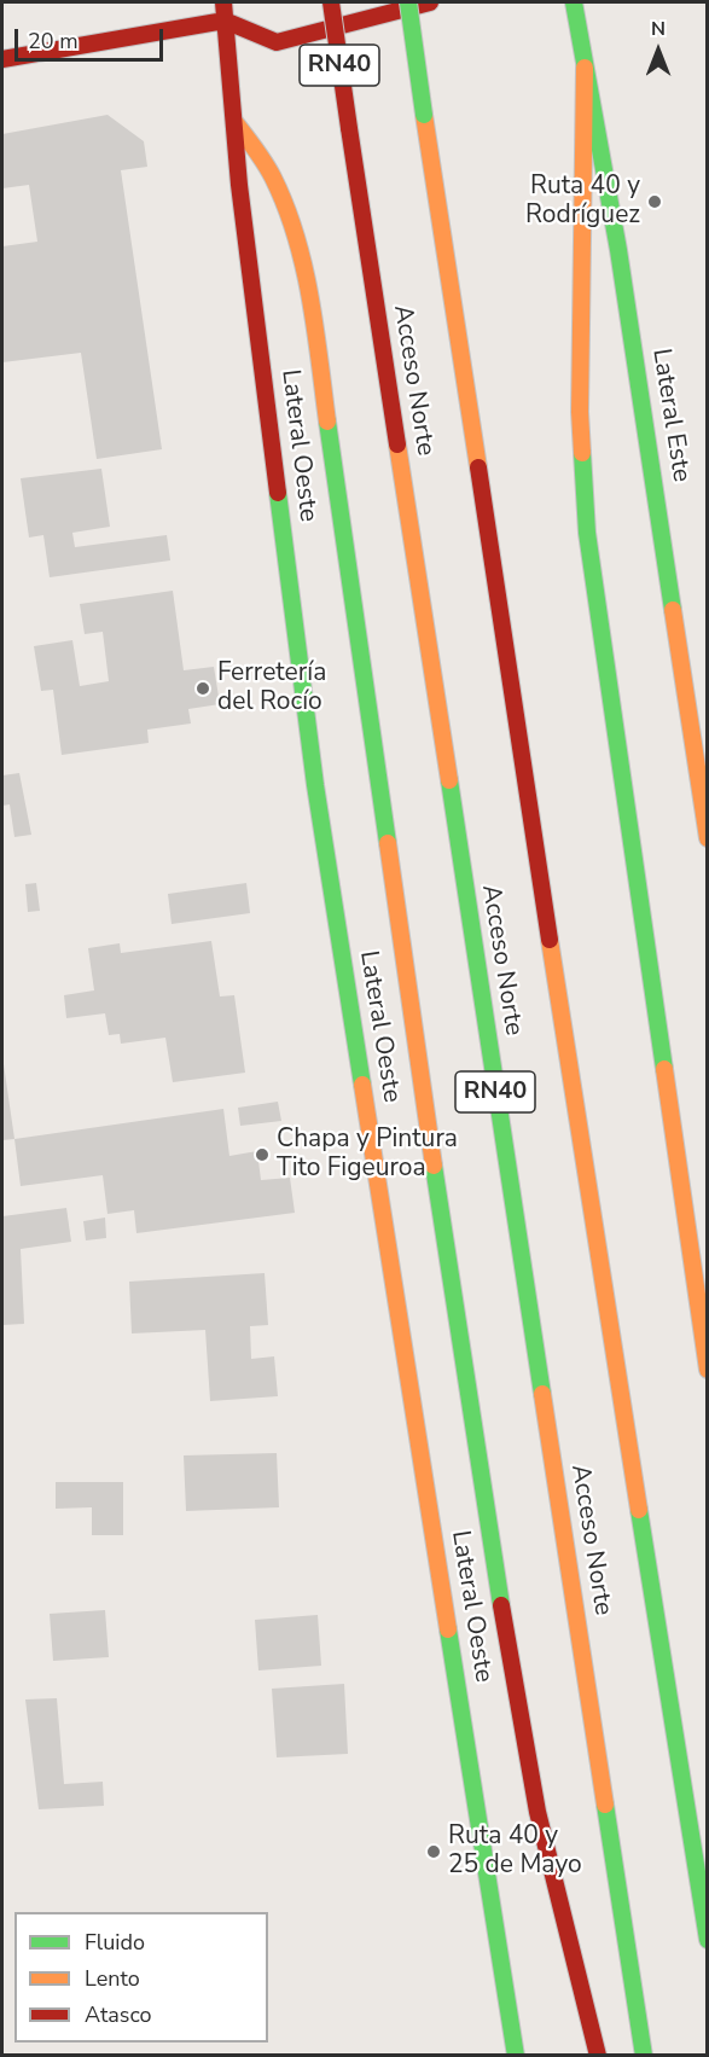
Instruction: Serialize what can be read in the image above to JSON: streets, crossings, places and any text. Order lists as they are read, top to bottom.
{
  "streets": {
    "main road": [
      "RN40",
      "Acceso Norte",
      "Lateral Este",
      "Lateral Oeste"
    ]
  },
  "places": [
    "Ruta 40 y Rodríguez",
    "Ferretería del Rocío",
    "Chapa y Pintura Tito Figeuroa",
    "Ruta 40 y 25 de Mayo"
  ],
  "legend": ["Fluido", "Lento", "Atasco"],
  "scale_bar": "20 m",
  "north": "top"
}
